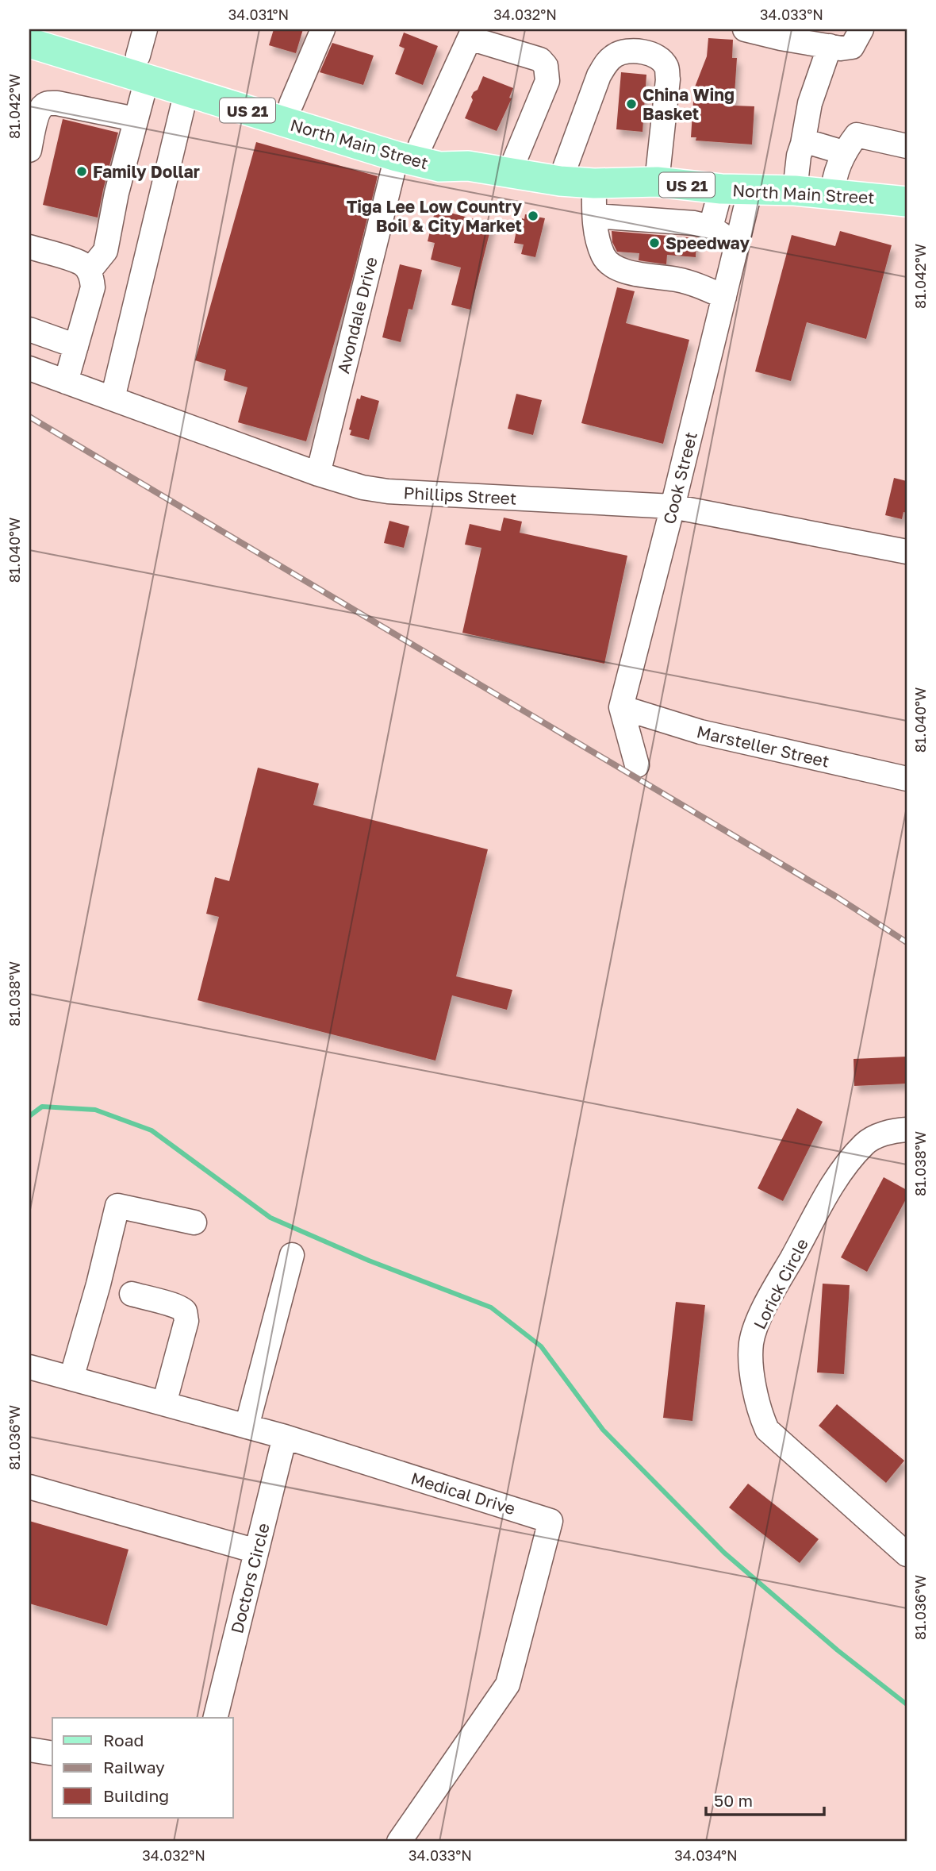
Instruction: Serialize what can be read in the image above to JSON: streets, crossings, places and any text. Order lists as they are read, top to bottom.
{
  "streets": {
    "main road": ["US 21", "North Main Street"],
    "street": [
      "Avondale Drive",
      "Cook Street",
      "Phillips Street",
      "Marsteller Street",
      "Lorick Circle",
      "Medical Drive",
      "Doctors Circle"
    ]
  },
  "crossings": [
    ["North Main Street", "Avondale Drive"],
    ["North Main Street", "Cook Street"],
    ["Avondale Drive", "Phillips Street"],
    ["Cook Street", "Phillips Street"],
    ["Cook Street", "Marsteller Street"],
    ["Medical Drive", "Doctors Circle"]
  ],
  "places": [
    "China Wing Basket",
    "Family Dollar",
    "Tiga Lee Low Country Boil & City Market",
    "Speedway"
  ],
  "legend": ["Road", "Railway", "Building"],
  "scale_bar": "50 m",
  "coordinates": [
    "34.031°N",
    "34.032°N",
    "34.033°N",
    "81.042°W",
    "81.040°W",
    "81.038°W",
    "81.036°W",
    "34.034°N"
  ]
}
